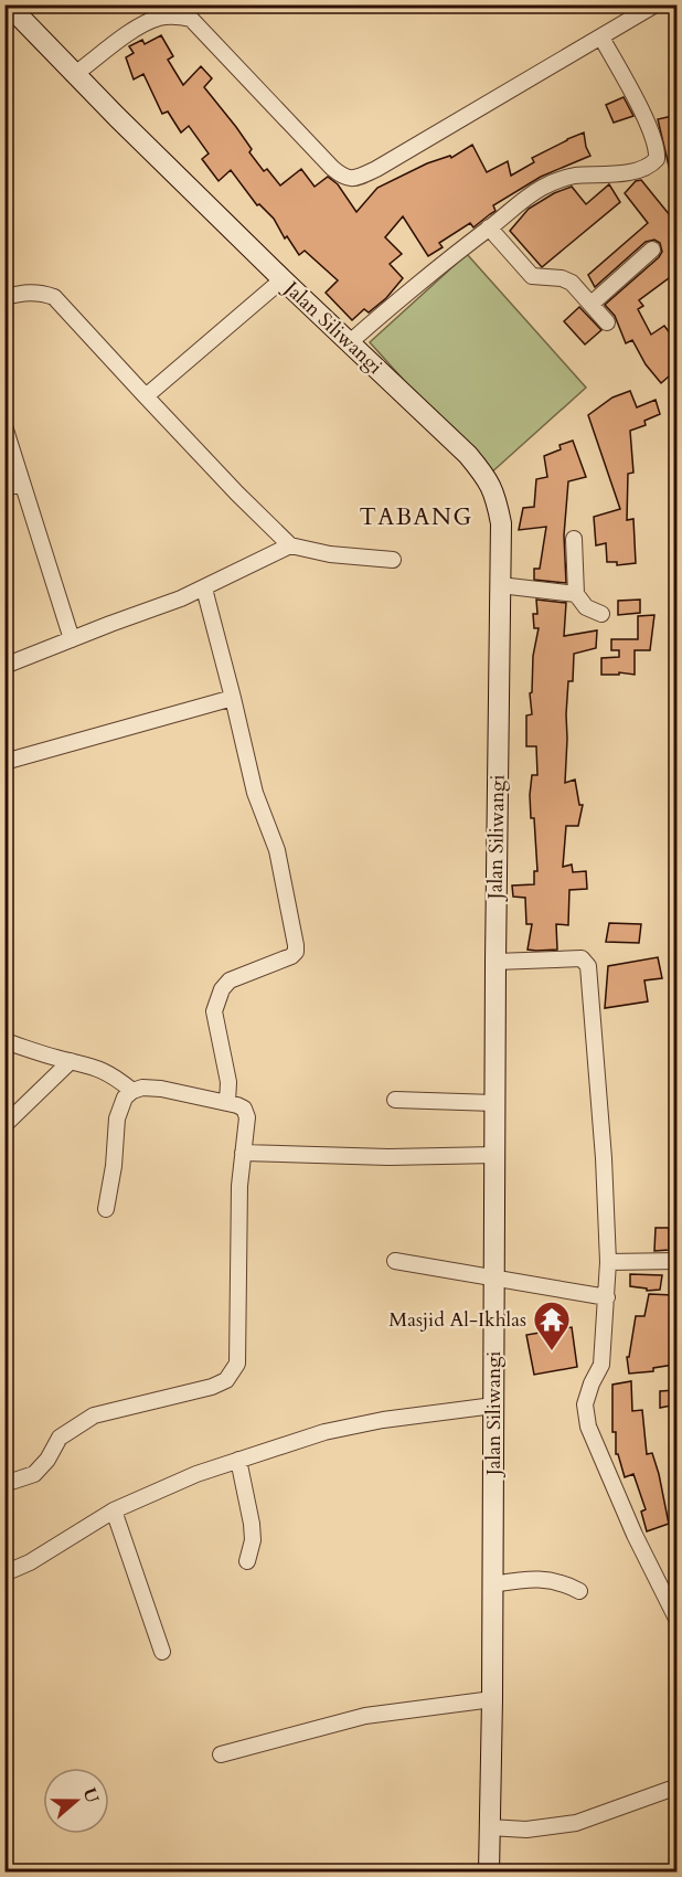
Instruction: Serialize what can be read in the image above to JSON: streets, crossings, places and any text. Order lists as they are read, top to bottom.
{
  "streets": {
    "main road": ["Jalan Siliwangi"]
  },
  "districts": ["TABANG"],
  "places": {
    "temple": ["Masjid Al-Ikhlas"]
  },
  "north": "right"
}
